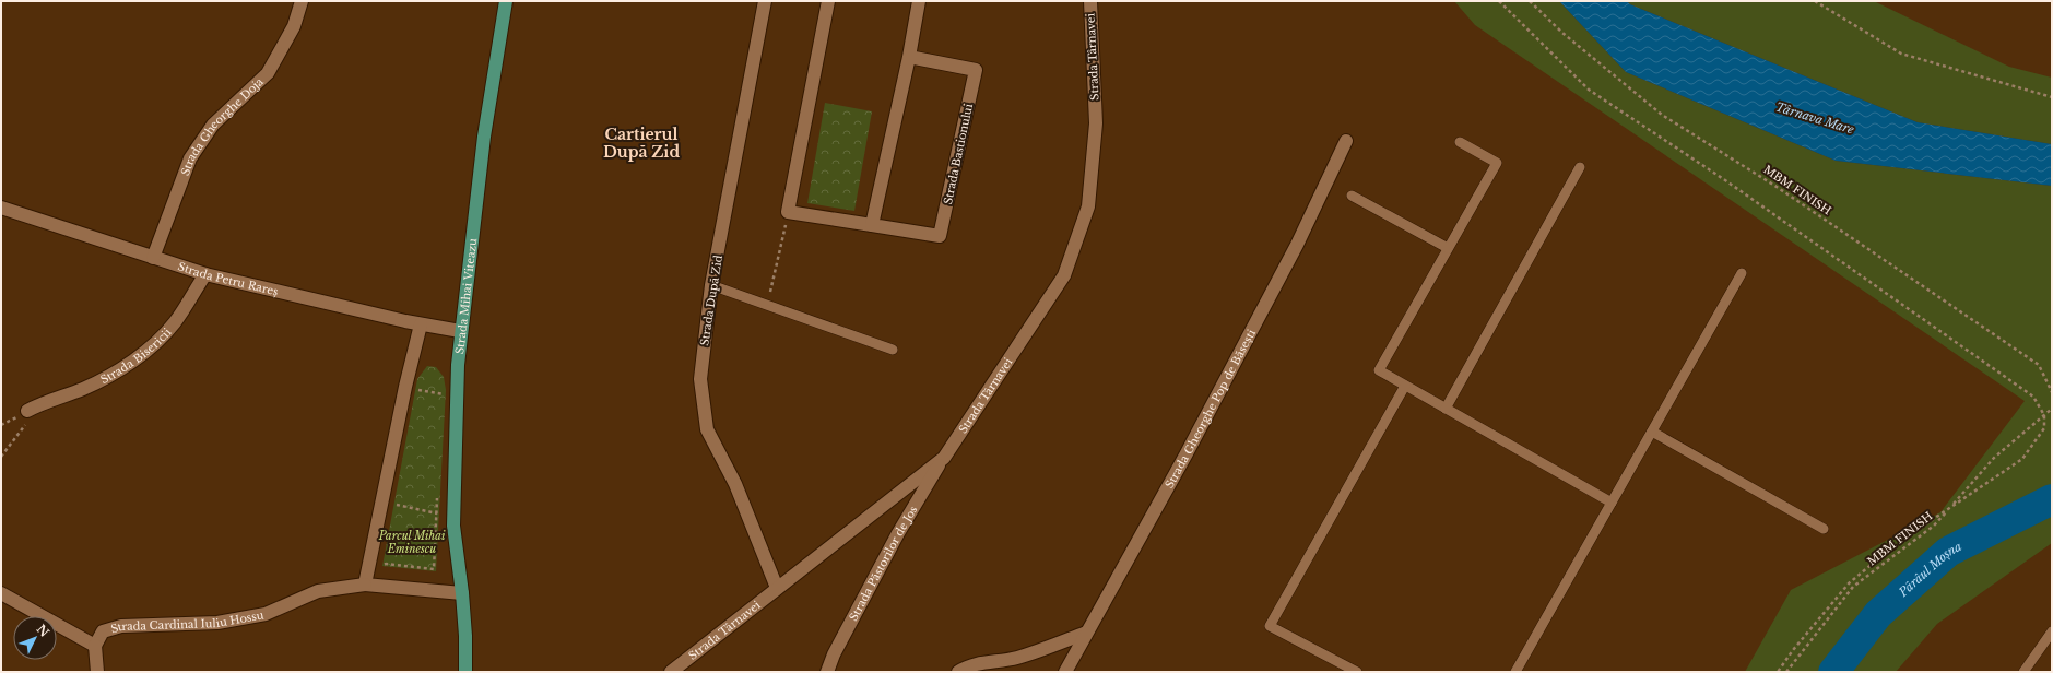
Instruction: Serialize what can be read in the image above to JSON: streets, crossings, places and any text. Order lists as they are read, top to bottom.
{
  "streets": {
    "main road": ["Strada Mihai Viteazu"],
    "street": [
      "Strada Târnavei",
      "Strada Gheorghe Doja",
      "Strada Bastionului",
      "Strada Petru Rareș",
      "Strada După Zid",
      "Strada Bisericii",
      "Strada Gheorghe Pop de Băsești",
      "Strada Păstorilor de Jos",
      "Strada Cardinal Iuliu Hossu"
    ],
    "path": ["MBM FINISH"]
  },
  "crossings": [
    ["Strada Târnavei", "Strada După Zid"],
    ["Strada Târnavei", "Strada Păstorilor de Jos"],
    ["Strada Gheorghe Doja", "Strada Petru Rareș"],
    ["Strada Petru Rareș", "Strada Mihai Viteazu"],
    ["Strada Petru Rareș", "Strada Bisericii"]
  ],
  "districts": ["Cartierul După Zid"],
  "water": ["Târnava Mare", "Pârâul Moșna"],
  "parks": ["Parcul Mihai Eminescu"],
  "north": "top right"
}
